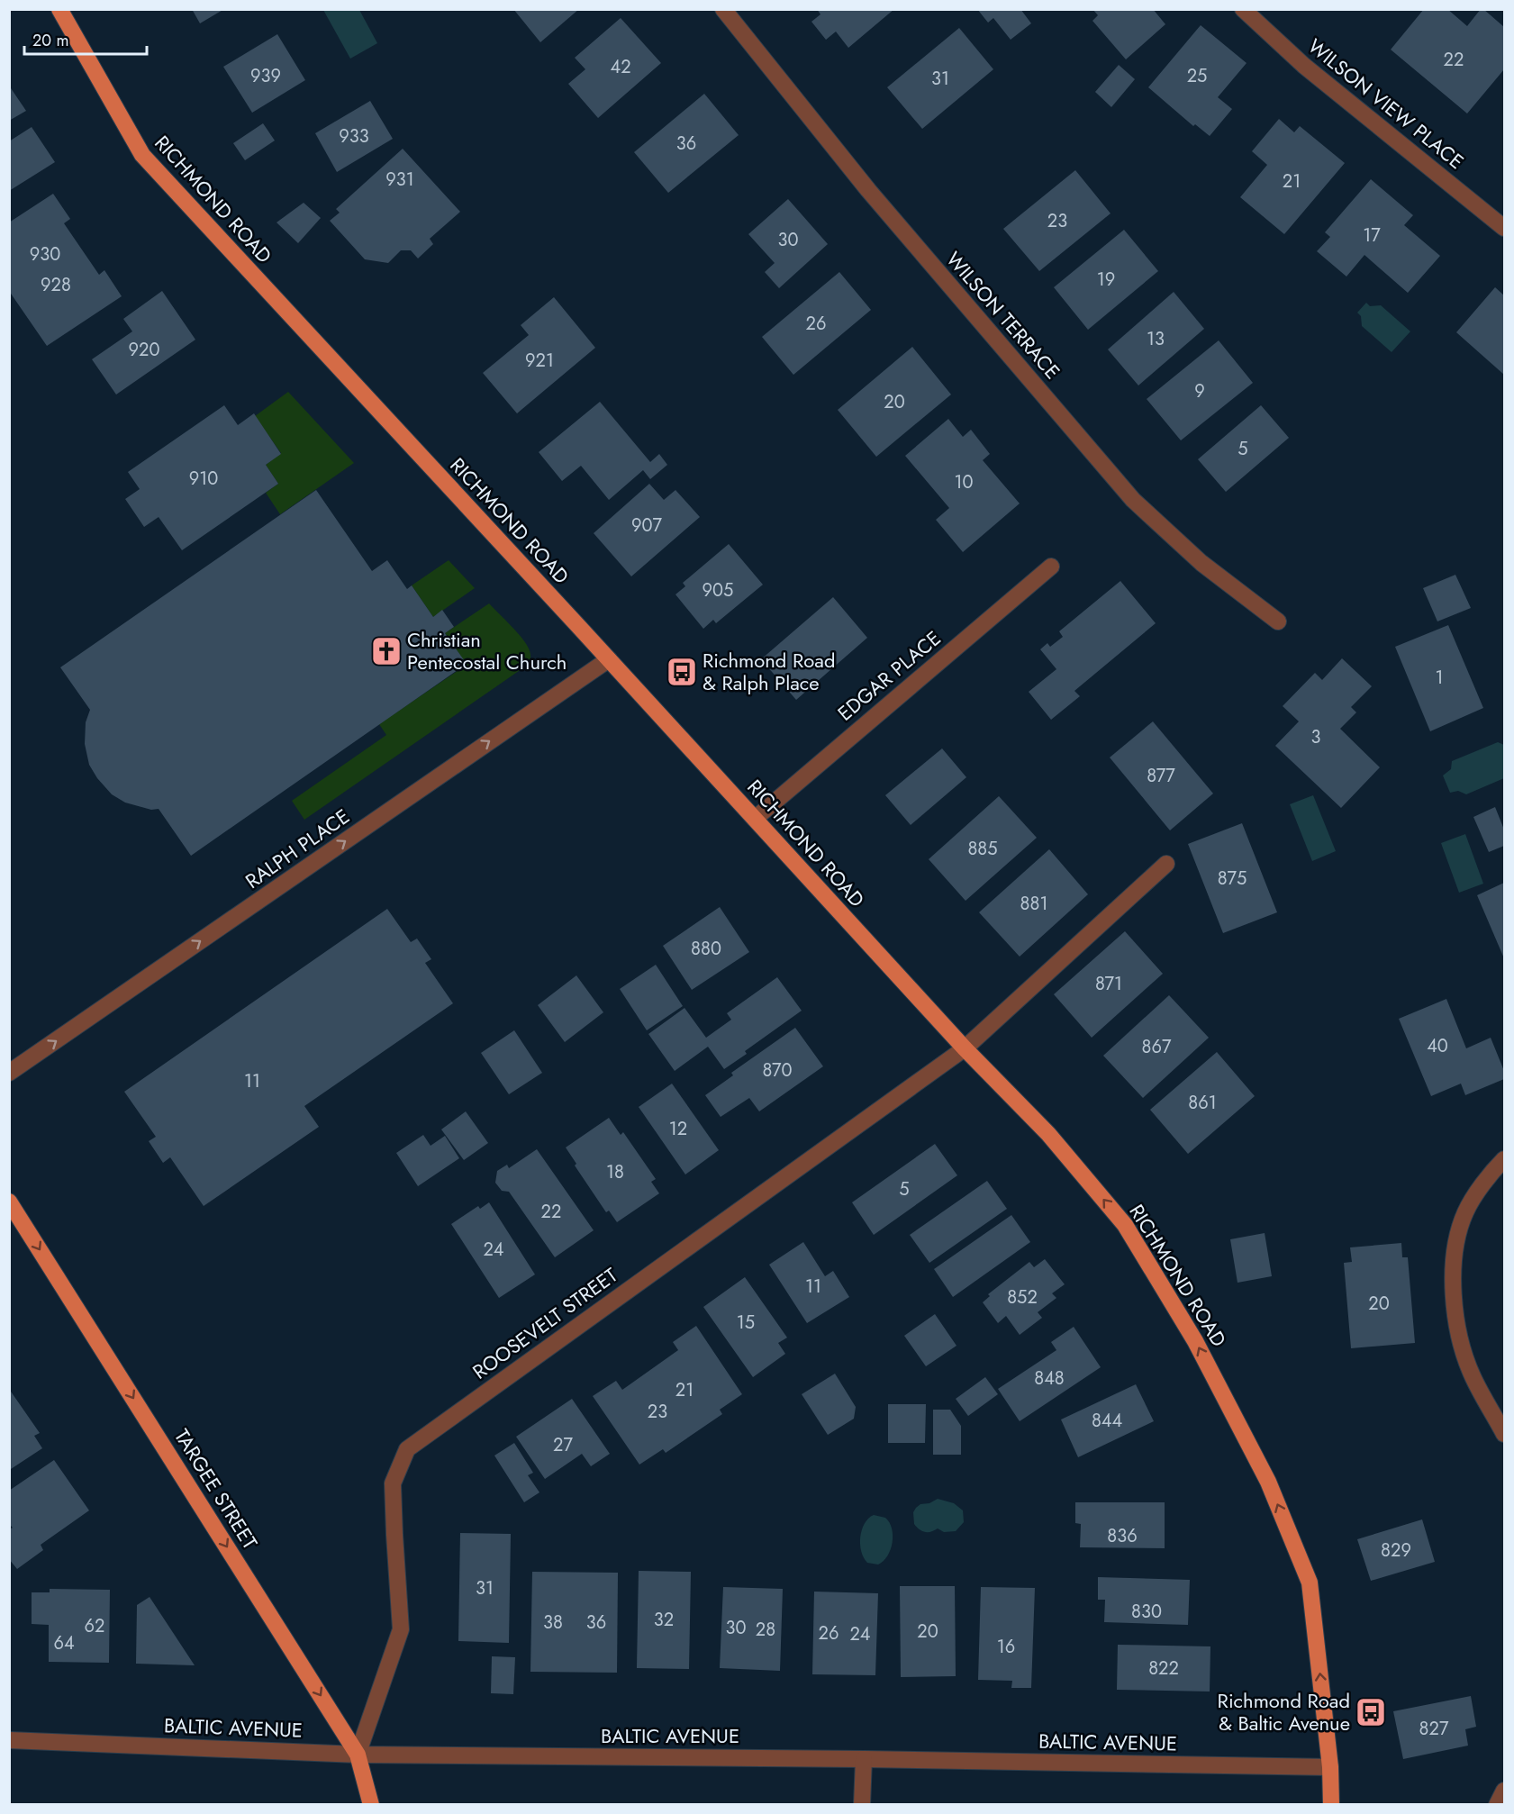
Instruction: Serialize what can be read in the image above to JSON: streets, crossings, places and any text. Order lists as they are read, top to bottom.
{
  "streets": {
    "main road": ["RICHMOND ROAD", "TARGEE STREET"],
    "street": [
      "WILSON VIEW PLACE",
      "WILSON TERRACE",
      "EDGAR PLACE",
      "RALPH PLACE",
      "ROOSEVELT STREET",
      "BALTIC AVENUE"
    ]
  },
  "crossings": [
    ["RICHMOND ROAD", "EDGAR PLACE"],
    ["RICHMOND ROAD", "RALPH PLACE"],
    ["RICHMOND ROAD", "ROOSEVELT STREET"],
    ["RICHMOND ROAD", "BALTIC AVENUE"],
    ["ROOSEVELT STREET", "TARGEE STREET"],
    ["ROOSEVELT STREET", "BALTIC AVENUE"],
    ["TARGEE STREET", "BALTIC AVENUE"]
  ],
  "one_way": ["RICHMOND ROAD", "RALPH PLACE", "TARGEE STREET"],
  "places": {
    "church": ["Christian Pentecostal Church"],
    "bus stop": ["Richmond Road & Ralph Place", "Richmond Road & Baltic Avenue"]
  },
  "house_numbers": [
    "22",
    "42",
    "939",
    "25",
    "31",
    "933",
    "36",
    "931",
    "21",
    "23",
    "17",
    "30",
    "930",
    "19",
    "928",
    "26",
    "13",
    "920",
    "921",
    "9",
    "20",
    "5",
    "910",
    "10",
    "907",
    "905",
    "1",
    "3",
    "877",
    "885",
    "875",
    "881",
    "880",
    "871",
    "40",
    "867",
    "870",
    "11",
    "861",
    "12",
    "18",
    "5",
    "22",
    "24",
    "11",
    "852",
    "20",
    "15",
    "848",
    "21",
    "23",
    "844",
    "27",
    "836",
    "829",
    "31",
    "830",
    "32",
    "38",
    "36",
    "62",
    "30",
    "28",
    "20",
    "26",
    "24",
    "64",
    "16",
    "822",
    "827"
  ],
  "scale_bar": "20 m"
}
